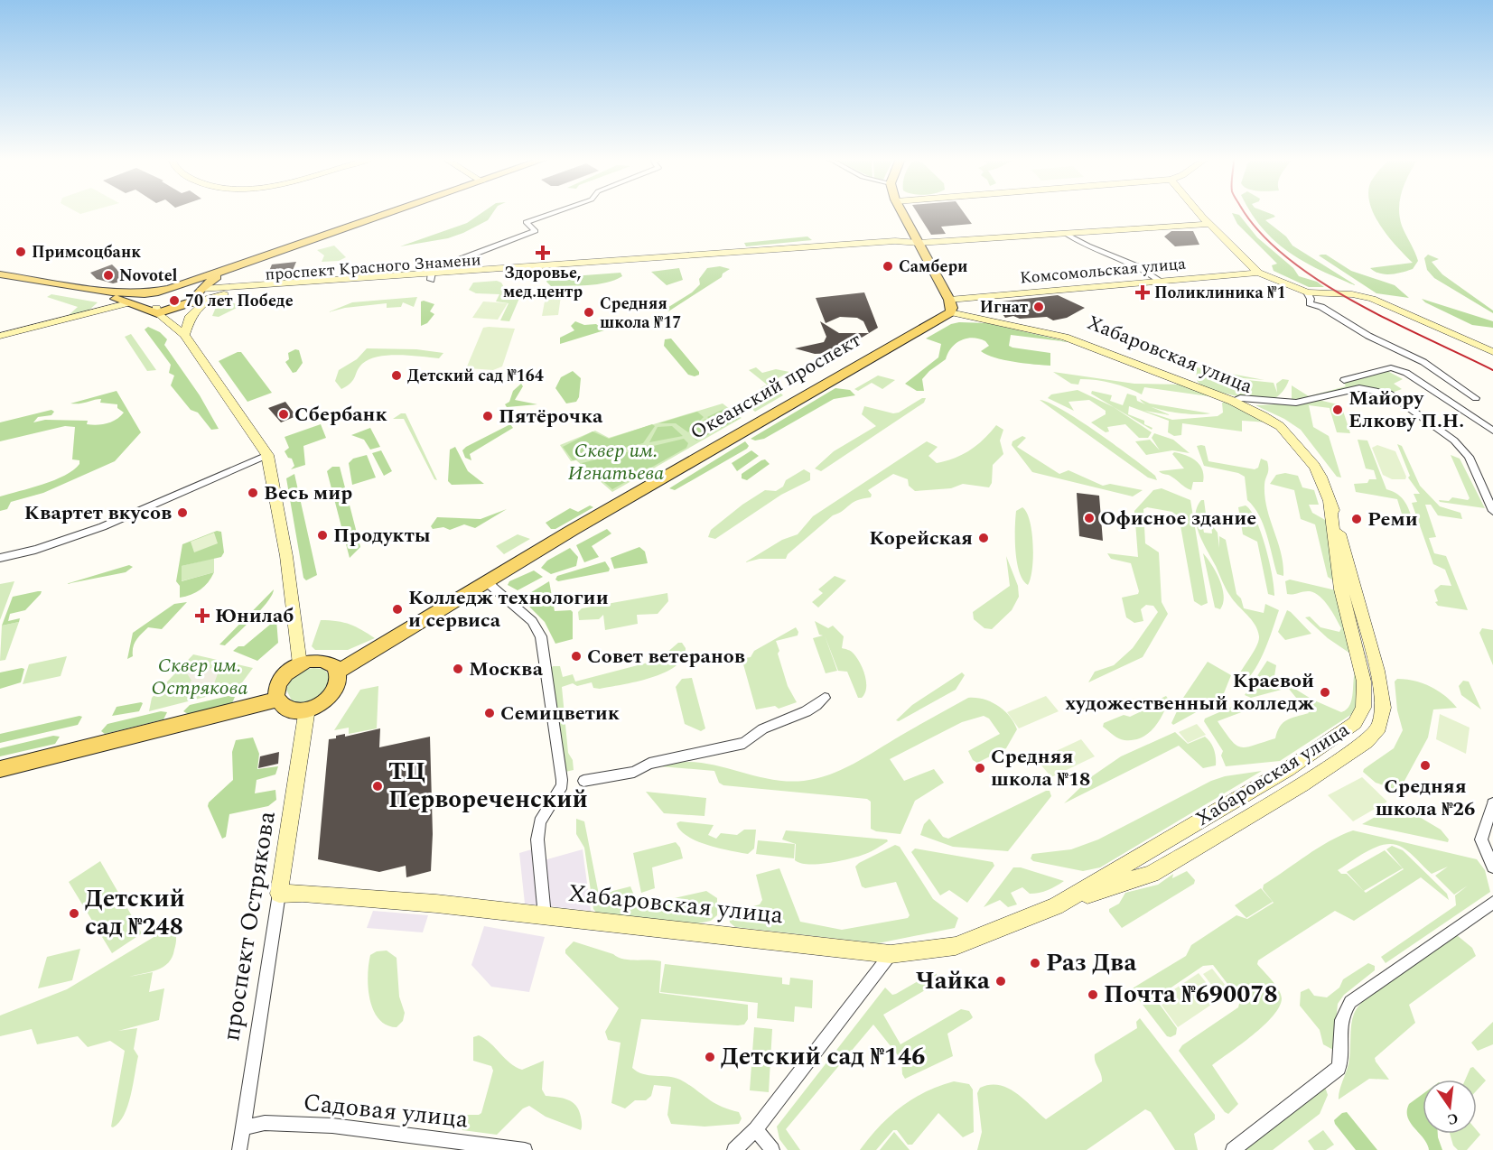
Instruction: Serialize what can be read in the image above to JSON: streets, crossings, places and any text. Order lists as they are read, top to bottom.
{
  "streets": {
    "main road": [
      "проспект Красного Знамени",
      "Комсомольская улица",
      "Хабаровская улица",
      "Океанский проспект",
      "проспект Острякова"
    ],
    "street": ["Садовая улица"]
  },
  "crossings": [
    ["Комсомольская улица", "Хабаровская улица"],
    ["Комсомольская улица", "Океанский проспект"],
    ["Хабаровская улица", "Океанский проспект"],
    ["Хабаровская улица", "проспект Острякова"],
    ["Океанский проспект", "проспект Острякова"],
    ["проспект Острякова", "Садовая улица"]
  ],
  "parks": ["Cквер им. Игнатьева", "Сквер им. Острякова"],
  "places": {
    "other": [
      "Примсоцбанк",
      "Самбери",
      "Novotel",
      "70 лет Победе",
      "Игнат",
      "Средняя школа №17",
      "Детский сад №164",
      "Майору Елкову П.Н.",
      "Сбербанк",
      "Пятёрочка",
      "Весь мир",
      "Квартет вкусов",
      "Офисное здание",
      "Реми",
      "Продукты",
      "Корейская",
      "Колледж технологии и сервиса",
      "Совет ветеранов",
      "Москва",
      "Краевой художественный колледж",
      "Семицветик",
      "Средняя школа №26",
      "Средняя школа №18",
      "ТЦ Первореченский",
      "Детский сад №248",
      "Раз Два",
      "Чайка",
      "Почта №690078",
      "Детский сад №146"
    ],
    "health": ["Здоровье, мед.центр", "Поликлиника №1", "Юнилаб"]
  },
  "north": "bottom"
}
